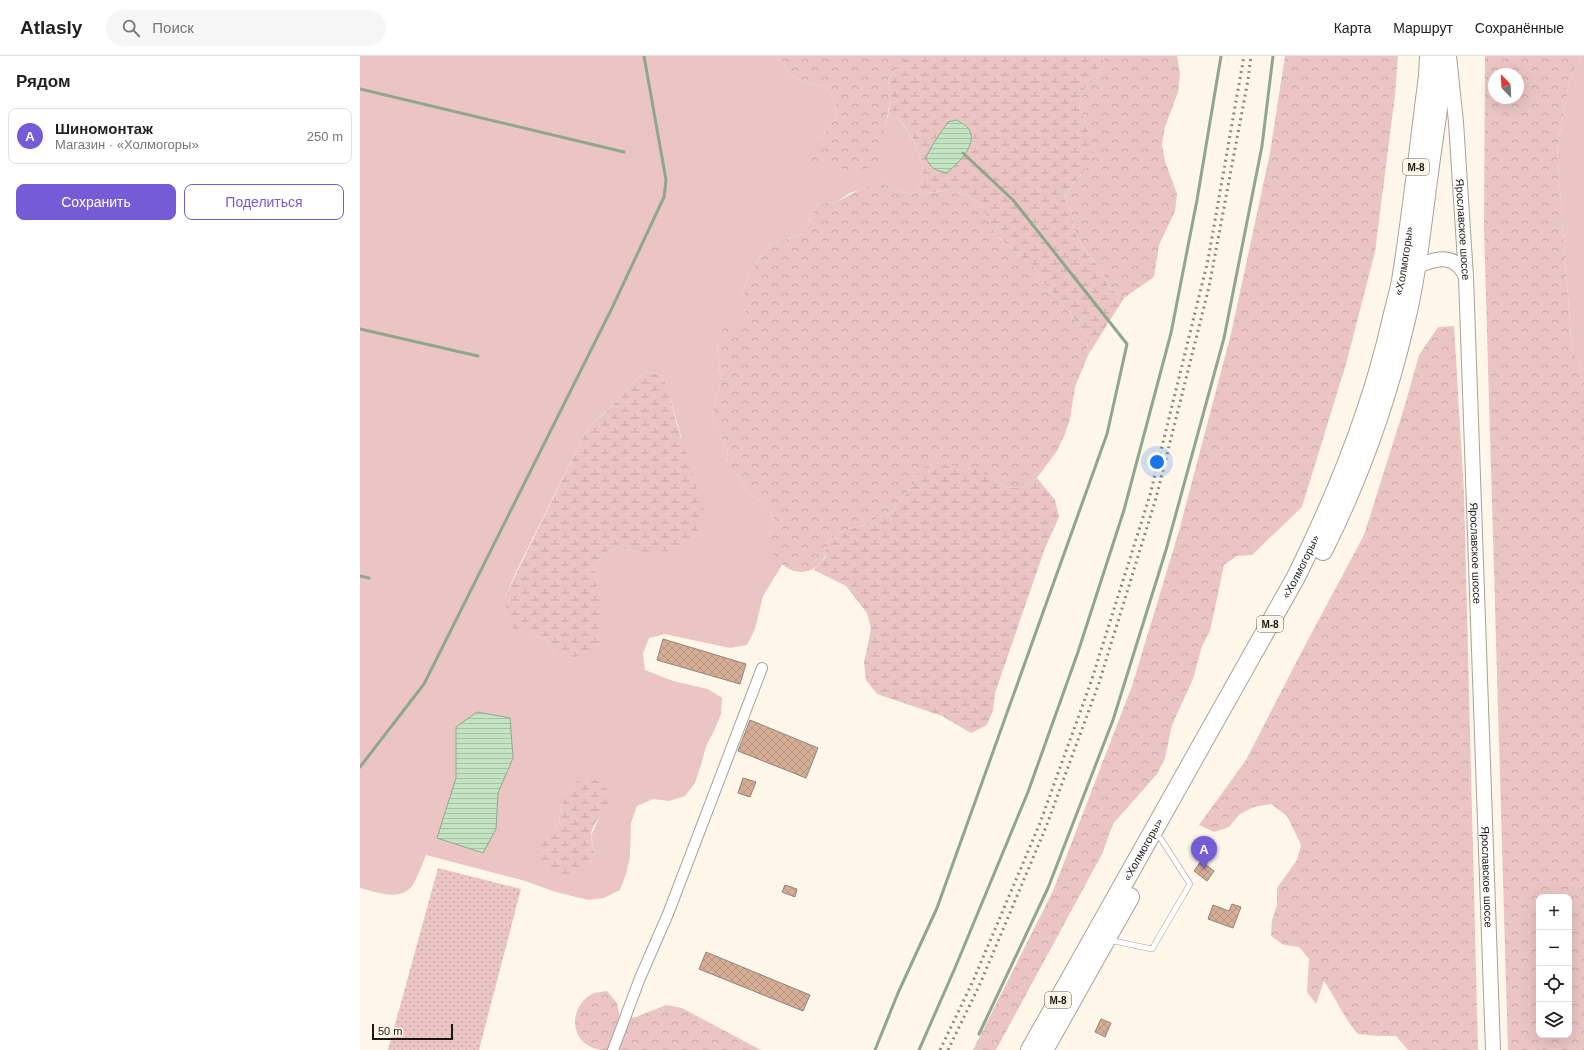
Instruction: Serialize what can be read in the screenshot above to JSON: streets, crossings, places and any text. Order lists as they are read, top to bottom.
{
  "streets": {
    "highway": ["М-8", "«Холмогоры»"],
    "main road": ["Ярославское шоссе"]
  },
  "scale_bar": "50 m",
  "north": "top left",
  "page": {
    "header": "Atlasly",
    "search": "Поиск",
    "nav": ["Карта", "Маршрут", "Сохранённые"],
    "heading": "Рядом",
    "list": [
      {
        "mark": "A",
        "name": "Шиномонтаж",
        "note": "Магазин · «Холмогоры»",
        "value": "250 m"
      }
    ],
    "buttons": ["Сохранить", "Поделиться"],
    "pins": "A",
    "map_buttons": ["+", "−"],
    "scale": "50 m"
  }
}
